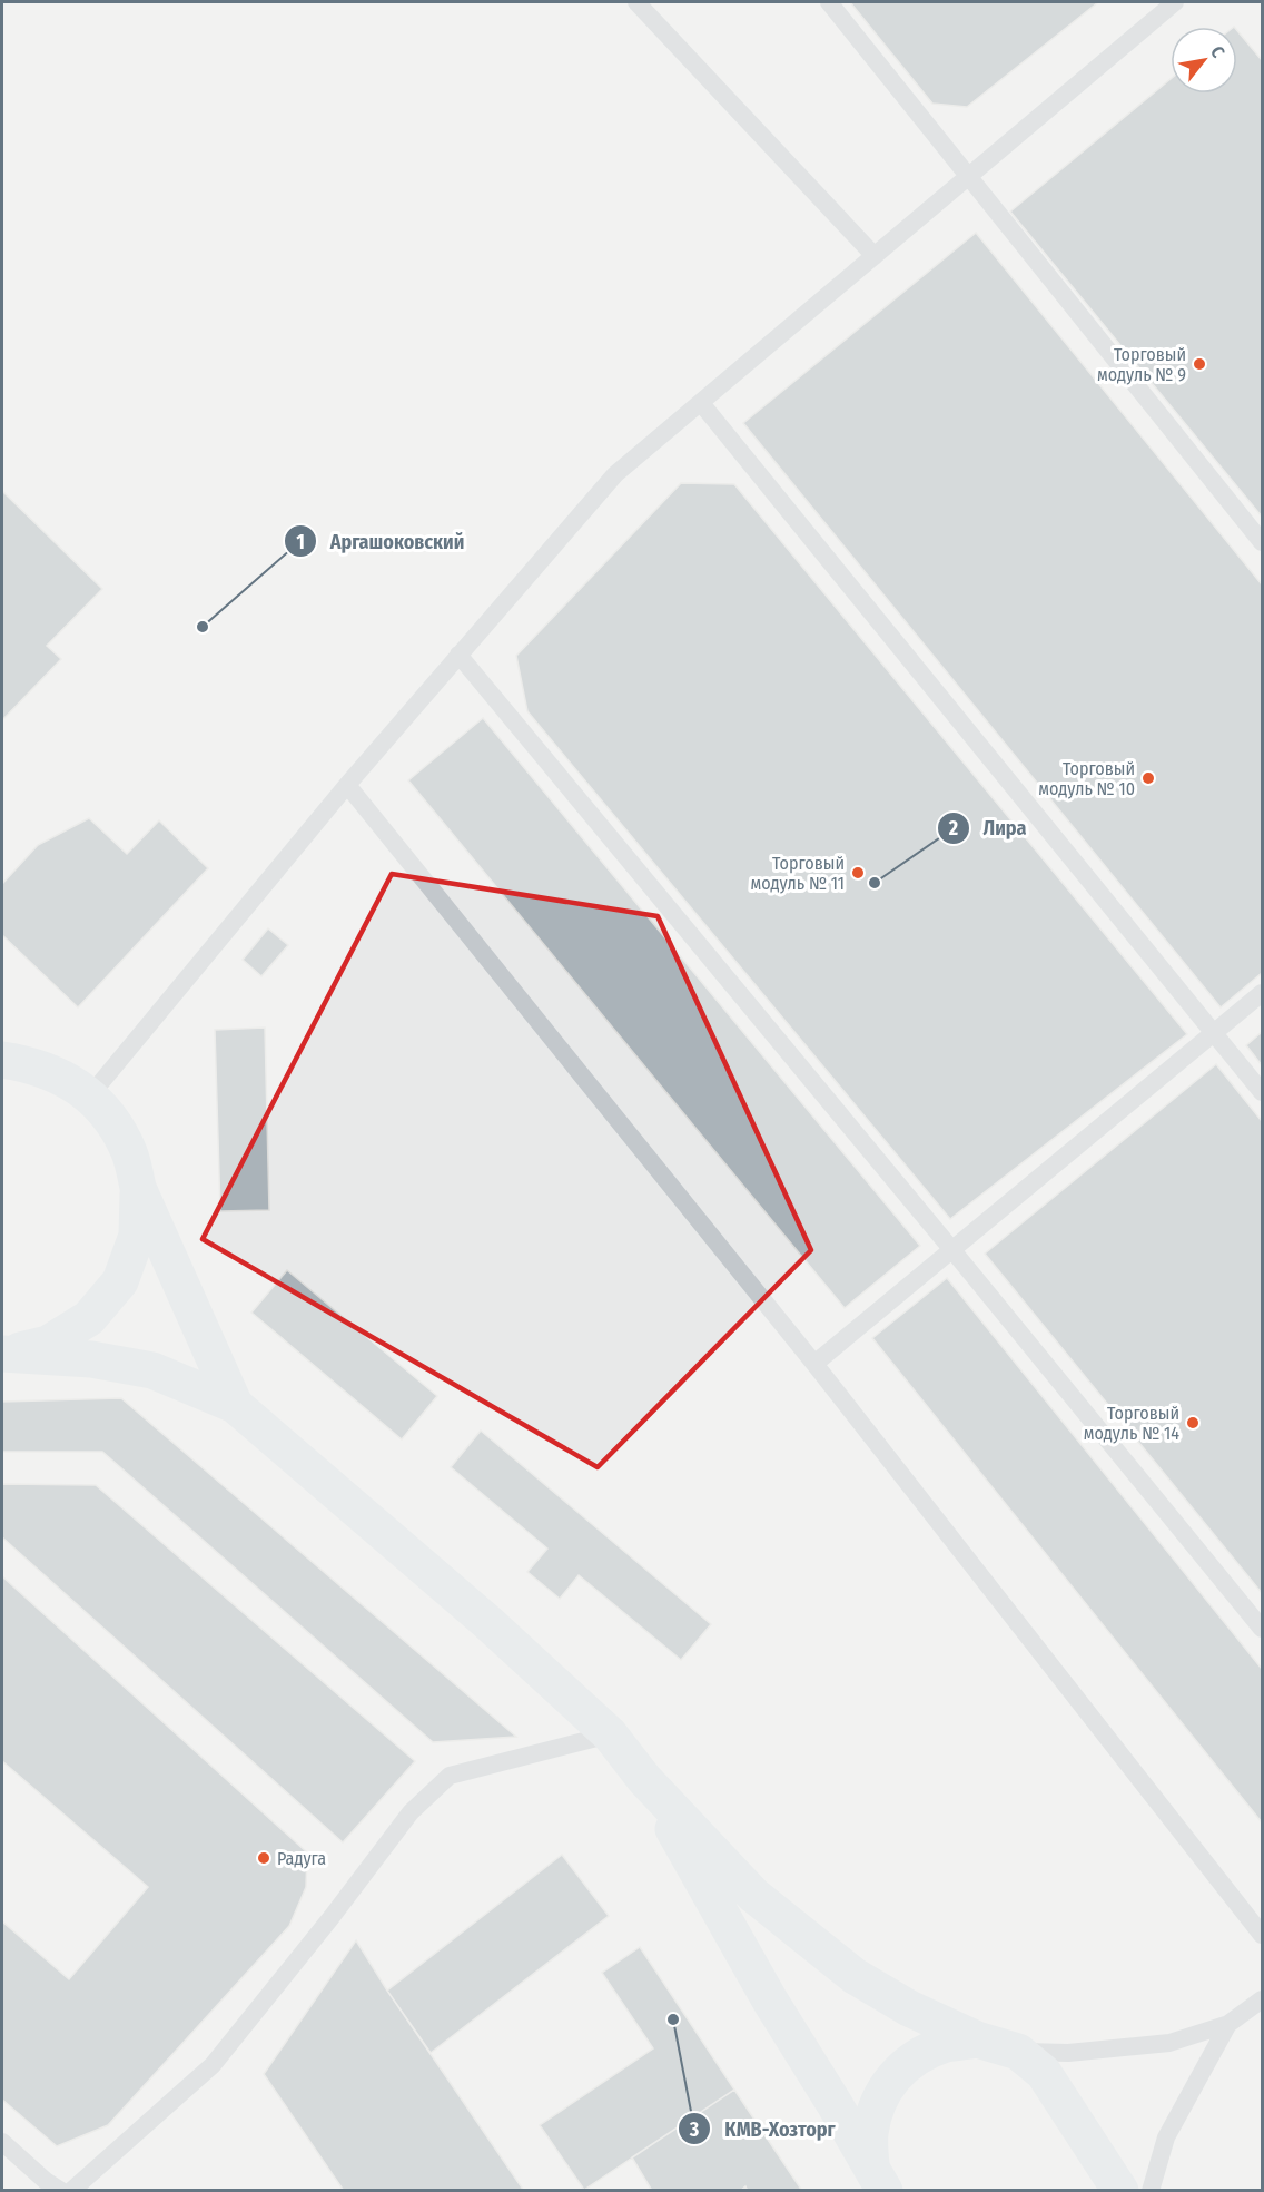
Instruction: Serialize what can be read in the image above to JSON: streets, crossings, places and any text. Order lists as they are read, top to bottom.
{
  "places": [
    "Торговый модуль № 9",
    "Аргашоковский",
    "Торговый модуль № 10",
    "Торговый модуль № 11",
    "Лира",
    "Торговый модуль № 14",
    "Радуга",
    "КМВ-Хозторг"
  ],
  "north": "top right"
}
